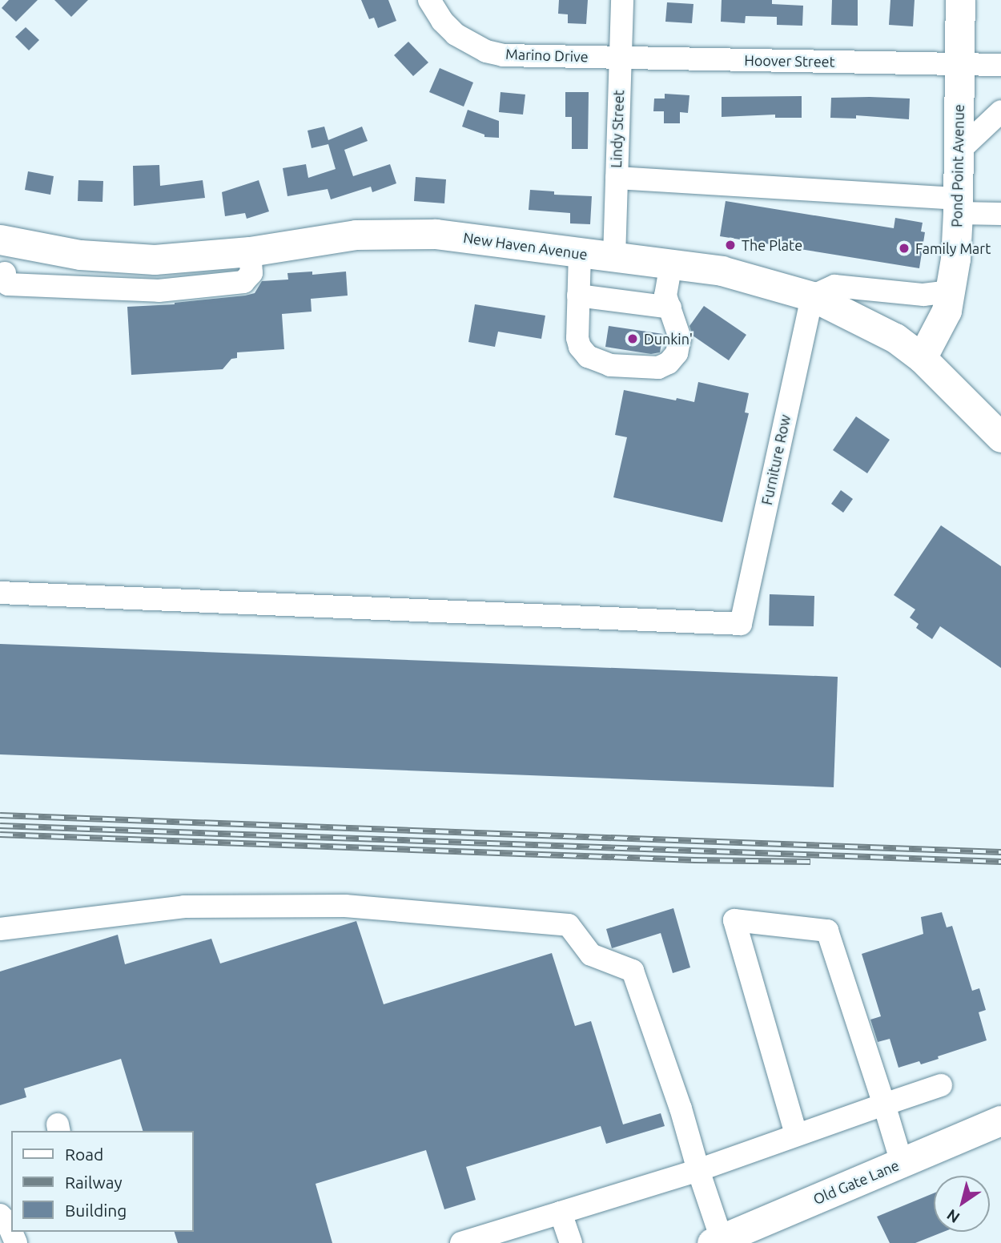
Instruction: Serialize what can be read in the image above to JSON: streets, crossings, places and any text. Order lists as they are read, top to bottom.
{
  "streets": {
    "main road": ["Pond Point Avenue", "New Haven Avenue", "Old Gate Lane"],
    "street": [
      "Marino Drive",
      "Hoover Street",
      "Lindy Street",
      "Furniture Row"
    ]
  },
  "crossings": [
    ["Marino Drive", "Hoover Street"],
    ["Marino Drive", "Lindy Street"],
    ["Hoover Street", "Lindy Street"],
    ["Hoover Street", "Pond Point Avenue"],
    ["Lindy Street", "New Haven Avenue"],
    ["Pond Point Avenue", "New Haven Avenue"],
    ["New Haven Avenue", "Furniture Row"]
  ],
  "places": ["The Plate", "Family Mart", "Dunkin'"],
  "legend": ["Road", "Railway", "Building"],
  "north": "bottom left"
}
